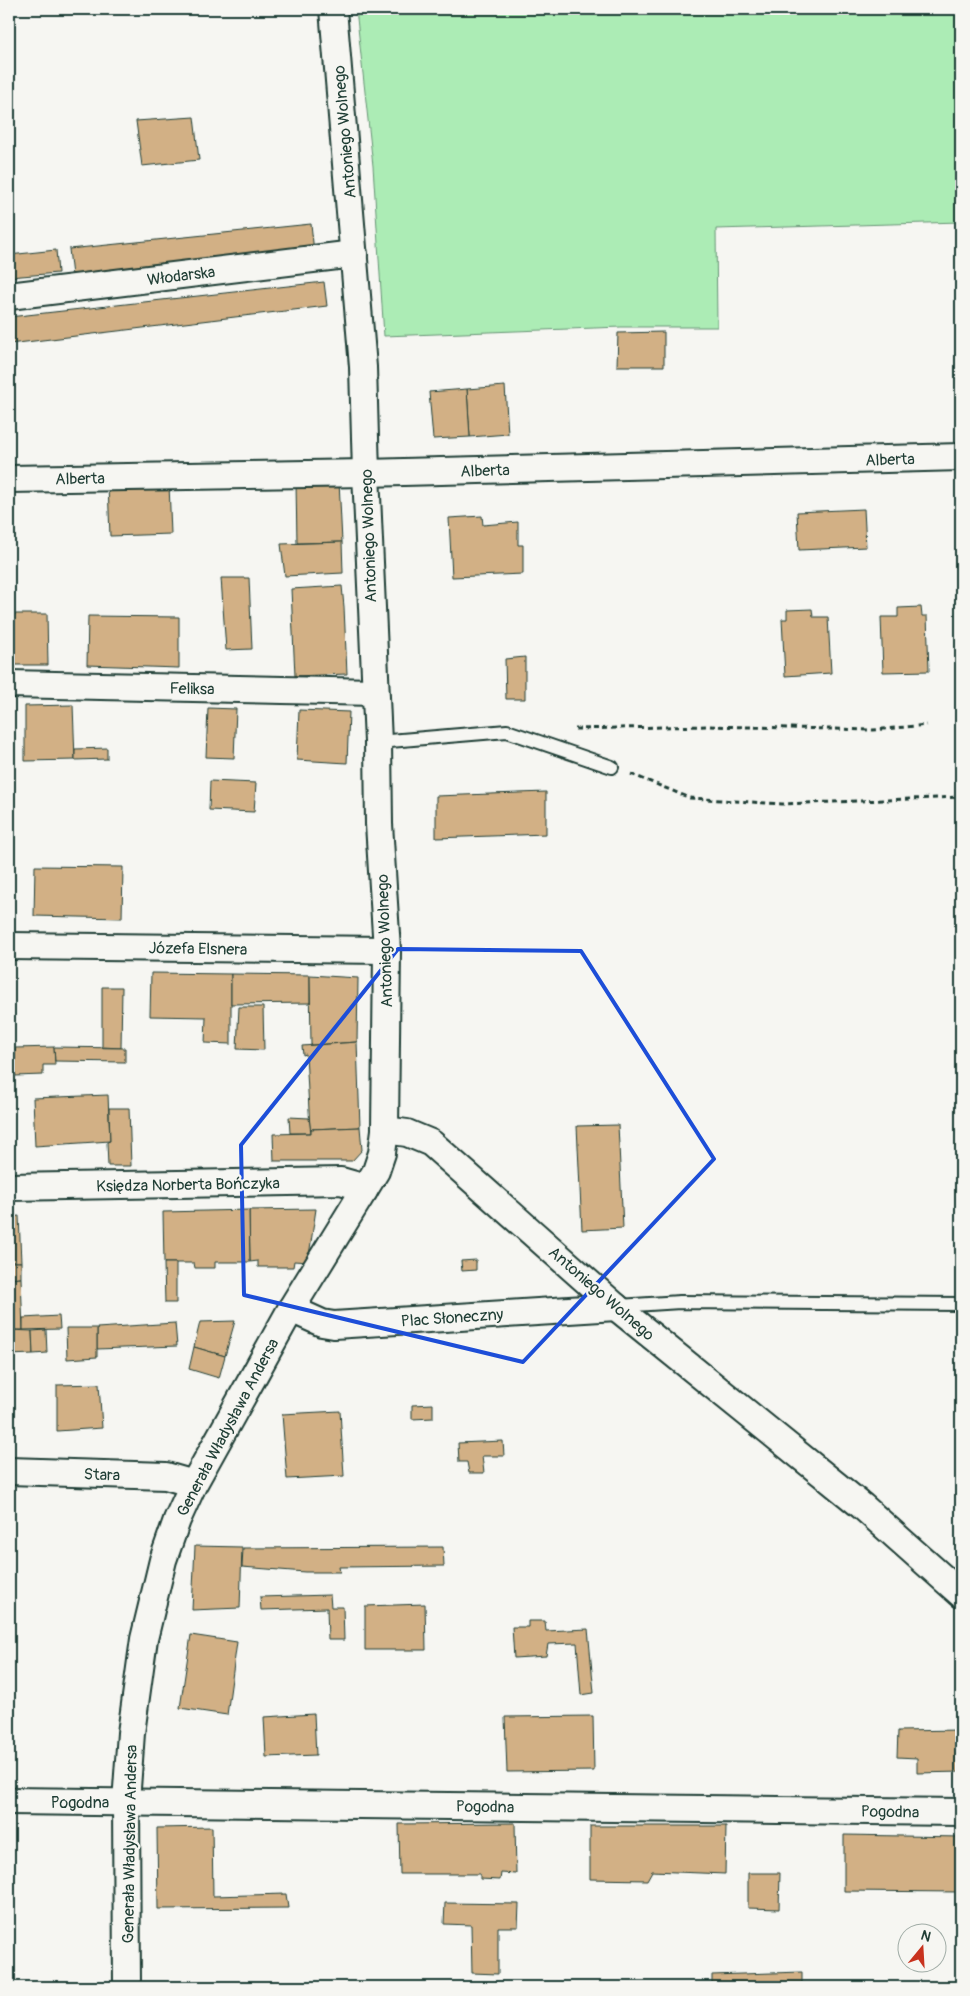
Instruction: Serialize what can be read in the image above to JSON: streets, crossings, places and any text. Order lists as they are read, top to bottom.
{
  "streets": {
    "street": [
      "Antoniego Wolnego",
      "Włodarska",
      "Alberta",
      "Feliksa",
      "Józefa Elsnera",
      "Księdza Norberta Bończyka",
      "Plac Słoneczny",
      "Generała Władysława Andersa",
      "Stara",
      "Pogodna"
    ]
  },
  "crossings": [
    ["Antoniego Wolnego", "Włodarska"],
    ["Antoniego Wolnego", "Alberta"],
    ["Antoniego Wolnego", "Feliksa"],
    ["Antoniego Wolnego", "Józefa Elsnera"],
    ["Antoniego Wolnego", "Plac Słoneczny"],
    ["Antoniego Wolnego", "Generała Władysława Andersa"],
    ["Księdza Norberta Bończyka", "Generała Władysława Andersa"],
    ["Plac Słoneczny", "Generała Władysława Andersa"],
    ["Generała Władysława Andersa", "Stara"],
    ["Generała Władysława Andersa", "Pogodna"]
  ],
  "north": "top"
}
